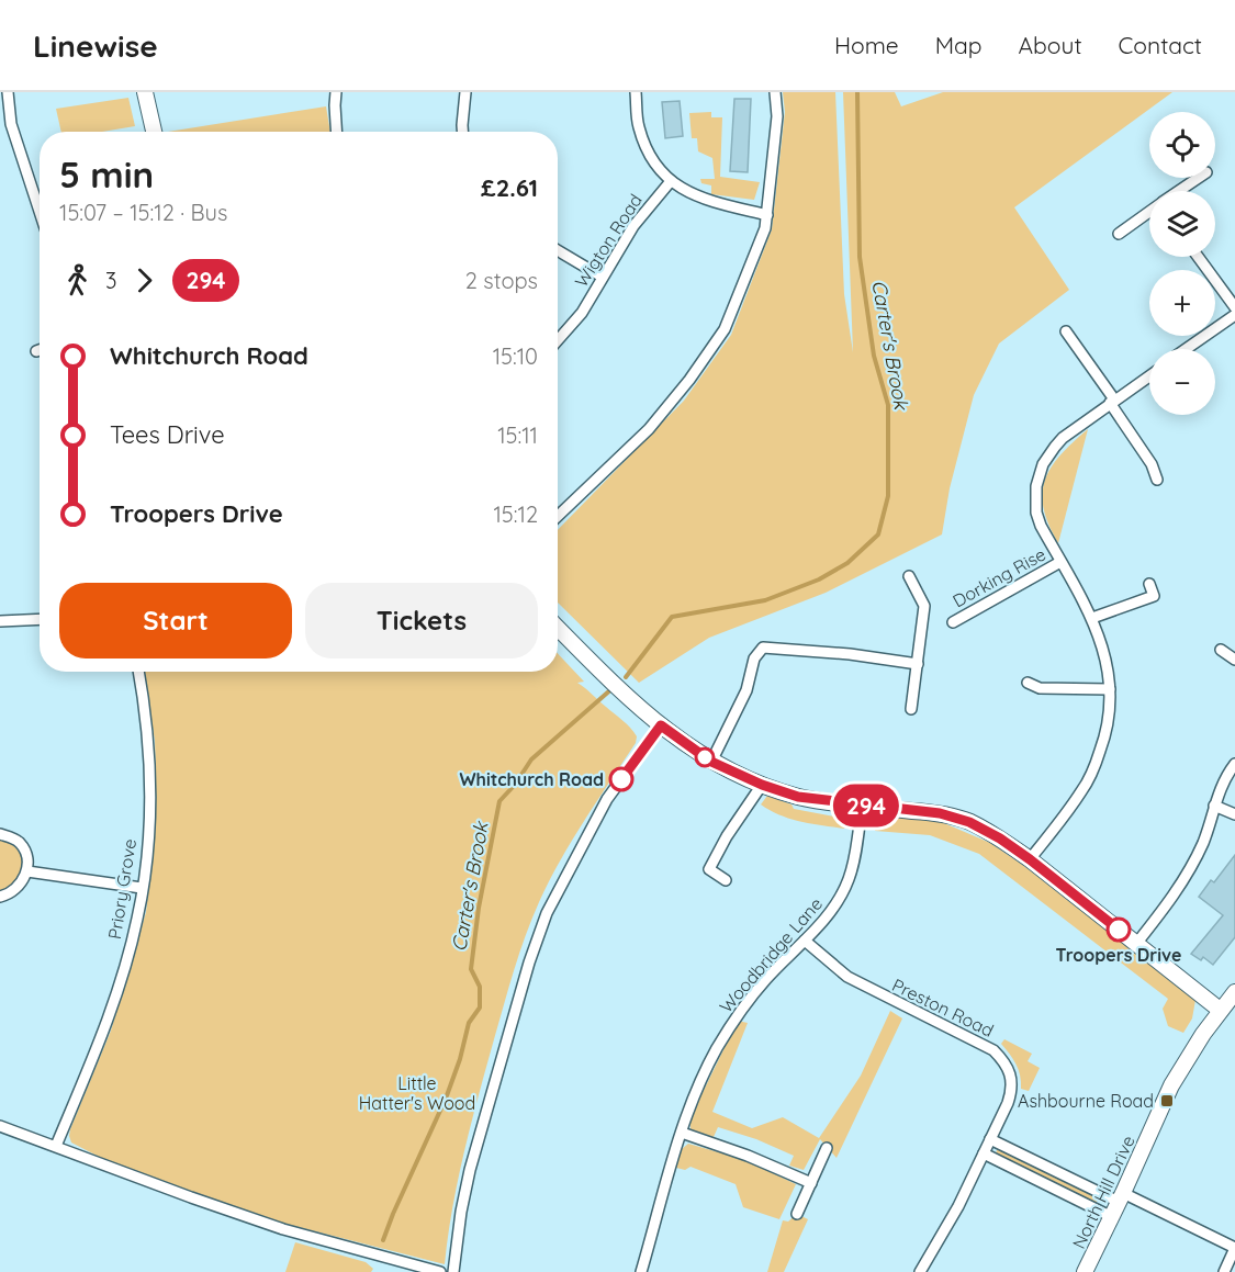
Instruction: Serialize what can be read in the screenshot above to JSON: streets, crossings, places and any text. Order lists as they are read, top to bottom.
{
  "streets": {
    "street": [
      "Wigton Road",
      "Dorking Rise",
      "Priory Grove",
      "Woodbridge Lane",
      "Preston Road",
      "North Hill Drive"
    ]
  },
  "crossings": [
    ["Woodbridge Lane", "Preston Road"]
  ],
  "water": ["Carter's Brook"],
  "parks": ["Little Hatter's Wood"],
  "places": {
    "other": ["Whitchurch Road", "Troopers Drive"],
    "transit": ["Ashbourne Road"]
  },
  "lines": ["bus line 294"],
  "page": {
    "header": "Linewise",
    "nav": [
      "Home",
      "Map",
      "About",
      "Contact"
    ],
    "on_map": "294",
    "map_buttons": ["+", "−"],
    "heading": ["5 min", "15:07 – 15:12 · Bus", "£2.61"],
    "legs": ["3", "294", "2 stops"],
    "list": [
      {
        "name": "Whitchurch Road",
        "value": "15:10"
      },
      {
        "name": "Tees Drive",
        "value": "15:11"
      },
      {
        "name": "Troopers Drive",
        "value": "15:12"
      }
    ],
    "buttons": ["Start", "Tickets"]
  }
}
